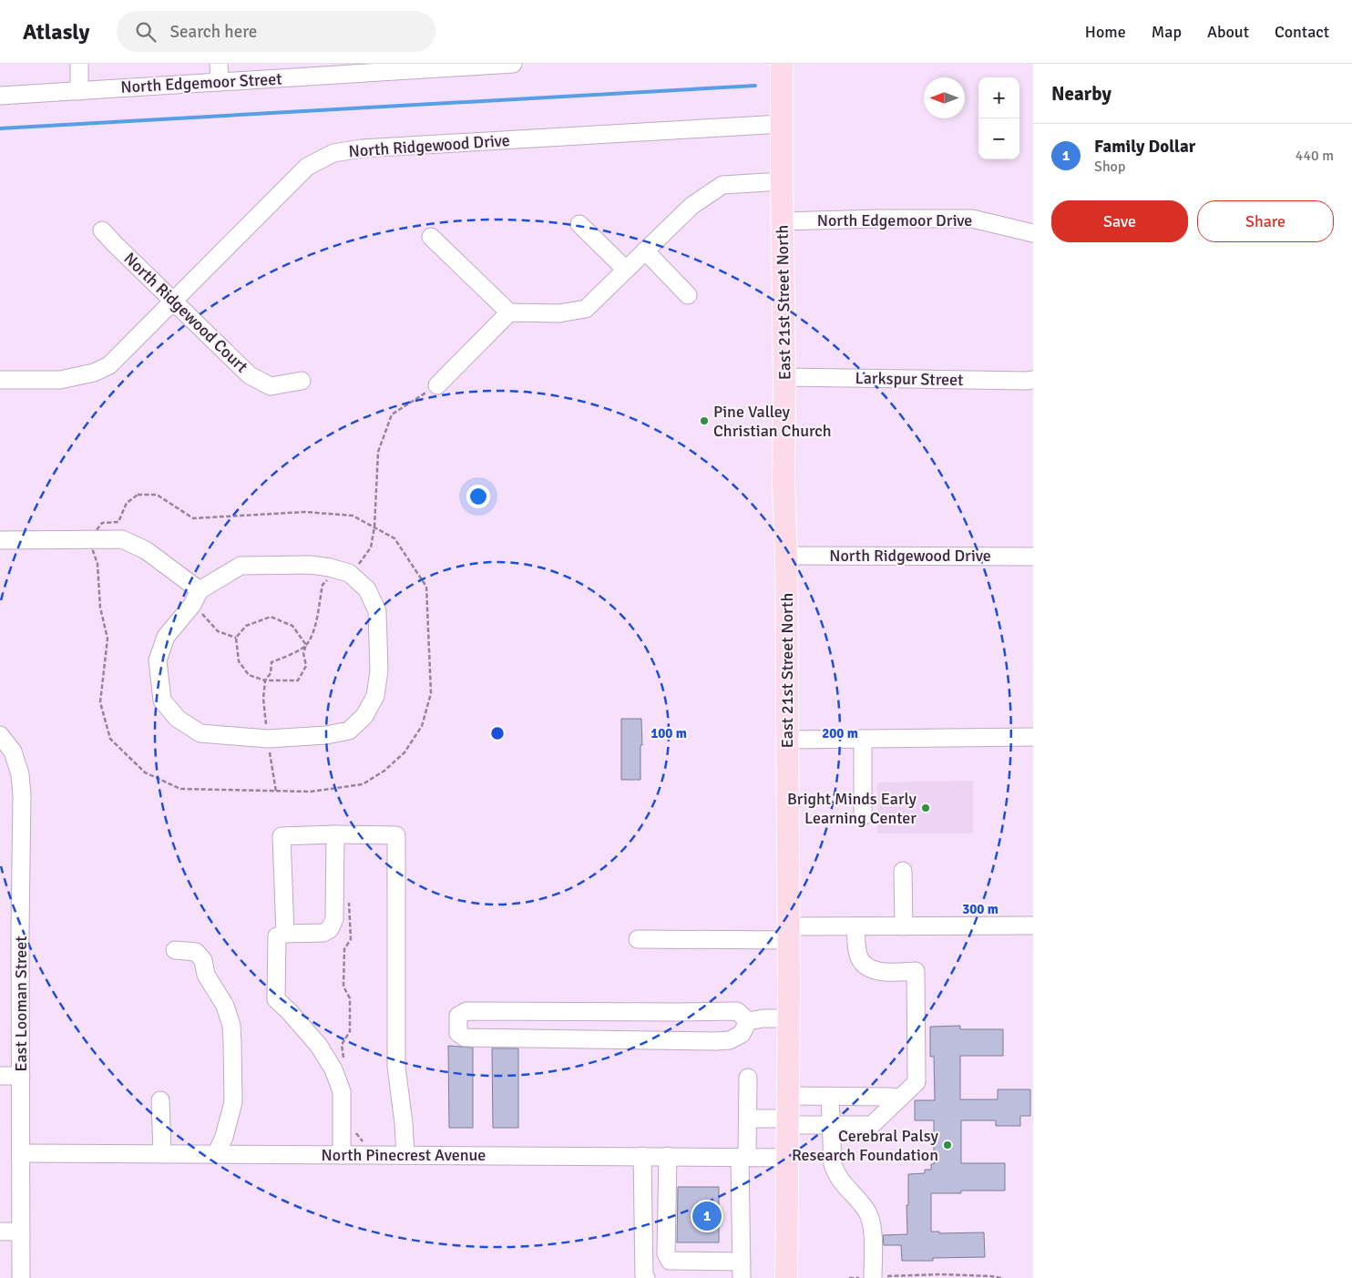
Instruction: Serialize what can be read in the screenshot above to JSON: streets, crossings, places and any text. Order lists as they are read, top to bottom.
{
  "streets": {
    "main road": ["East 21st Street North"],
    "street": [
      "North Edgemoor Street",
      "North Ridgewood Drive",
      "North Edgemoor Drive",
      "North Ridgewood Court",
      "Larkspur Street",
      "East Looman Street",
      "North Pinecrest Avenue"
    ]
  },
  "crossings": [
    ["North Ridgewood Drive", "East 21st Street North"],
    ["North Ridgewood Drive", "North Ridgewood Court"],
    ["North Edgemoor Drive", "East 21st Street North"],
    ["East 21st Street North", "Larkspur Street"],
    ["East 21st Street North", "North Pinecrest Avenue"],
    ["East Looman Street", "North Pinecrest Avenue"]
  ],
  "places": ["Pine Valley Christian Church", "Bright Minds Early Learning Center", "Cerebral Palsy Research Foundation"],
  "north": "left",
  "page": {
    "header": "Atlasly",
    "search": "Search here",
    "nav": [
      "Home",
      "Map",
      "About",
      "Contact"
    ],
    "heading": "Nearby",
    "map_buttons": ["+", "−"],
    "list": [
      {
        "mark": "1",
        "name": "Family Dollar",
        "note": "Shop",
        "value": "440 m"
      }
    ],
    "buttons": ["Save", "Share"],
    "pins": "1"
  },
  "rings": ["100 m", "200 m", "300 m"]
}
